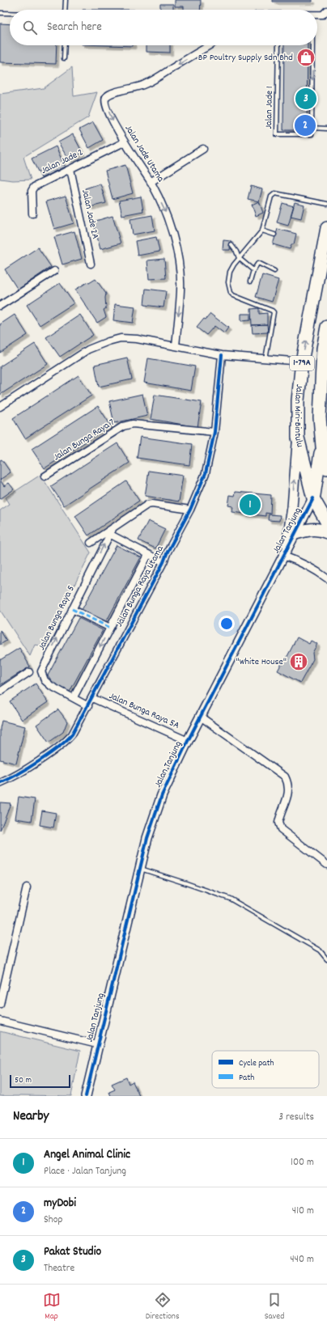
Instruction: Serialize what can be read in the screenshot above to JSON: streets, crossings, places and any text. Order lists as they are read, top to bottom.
{
  "streets": {
    "highway": ["1-79A", "Jalan Miri-Bintulu"],
    "street": [
      "Jalan Jade Utama",
      "Jalan Jade 2",
      "Jalan Jade 2A",
      "Jalan Bunga Raya 7",
      "Jalan Tanjung",
      "Jalan Bunga Raya Utama",
      "Jalan Bunga Raya 5",
      "Jalan Bunga Raya 5A"
    ],
    "lane": ["Jalan Jade 1"]
  },
  "crossings": [
    ["Jalan Jade Utama", "Jalan Jade 2"],
    ["Jalan Jade 2", "Jalan Jade 2A"],
    ["Jalan Miri-Bintulu", "Jalan Tanjung"],
    ["Jalan Bunga Raya 7", "Jalan Bunga Raya Utama"],
    ["Jalan Tanjung", "Jalan Bunga Raya 5A"],
    ["Jalan Bunga Raya Utama", "Jalan Bunga Raya 5"],
    ["Jalan Bunga Raya Utama", "Jalan Bunga Raya 5A"]
  ],
  "places": {
    "shop": ["BP Poultry Supply Sdn Bhd"],
    "building": ["\"White House\""]
  },
  "legend": ["Cycle path", "Path"],
  "scale_bar": "50 m",
  "page": {
    "search": "Search here",
    "pins": ["3", "2", "1"],
    "scale": "50 m",
    "heading": ["Nearby", "3 results"],
    "list": [
      {
        "mark": "1",
        "name": "Angel Animal Clinic",
        "note": "Place · Jalan Tanjung",
        "value": "100 m"
      },
      {
        "mark": "2",
        "name": "myDobi",
        "note": "Shop",
        "value": "410 m"
      },
      {
        "mark": "3",
        "name": "Pakat Studio",
        "note": "Theatre",
        "value": "440 m"
      }
    ],
    "nav": ["Map", "Directions", "Saved"]
  }
}
